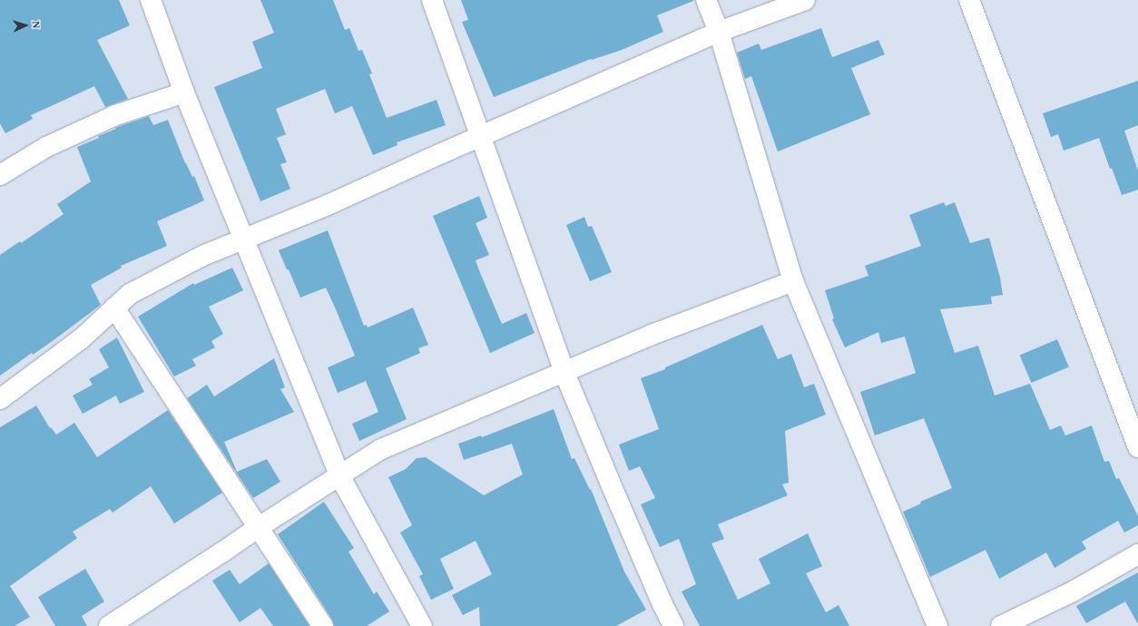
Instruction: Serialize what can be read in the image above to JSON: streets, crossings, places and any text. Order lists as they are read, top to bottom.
{
  "north": "right"
}
